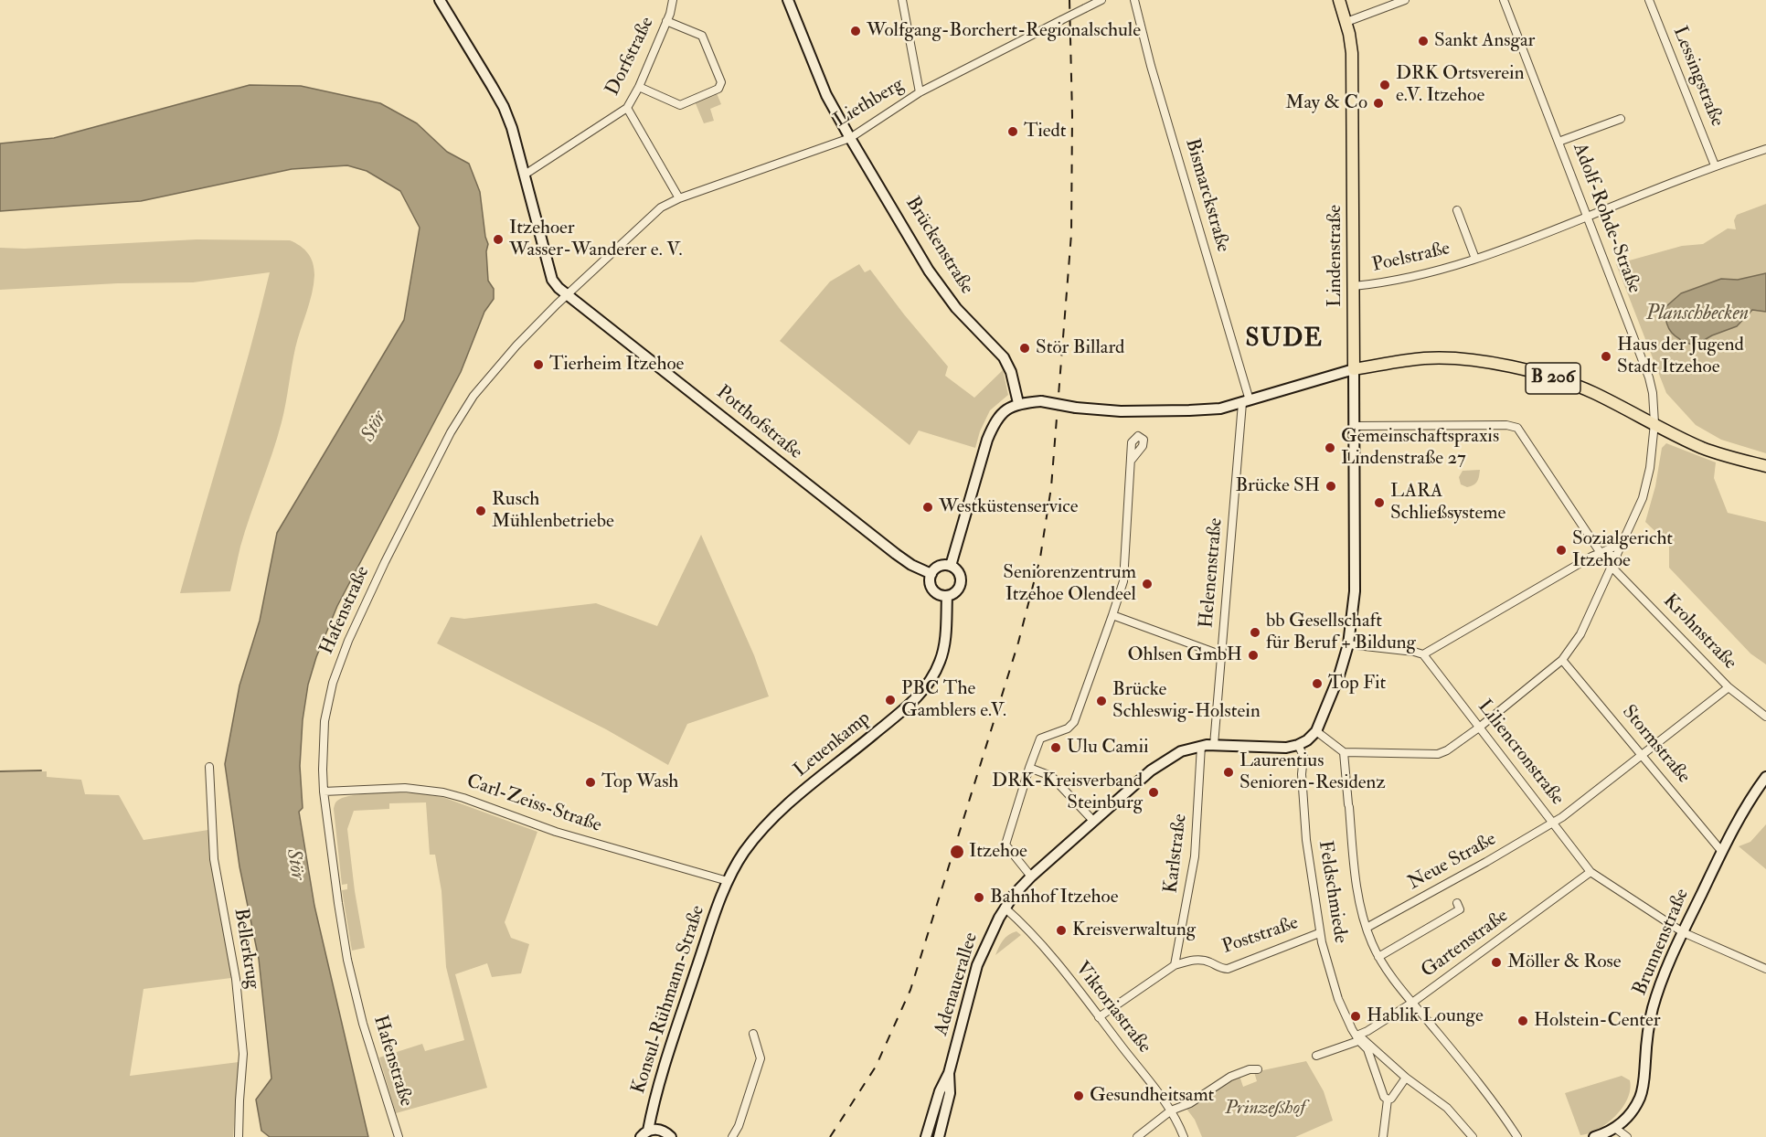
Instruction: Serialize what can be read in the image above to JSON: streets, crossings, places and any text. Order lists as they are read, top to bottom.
{
  "streets": {
    "main road": ["Lindenstraße", "B 206"],
    "street": [
      "Dorfstraße",
      "Lessingstraße",
      "Liethberg",
      "Bismarckstraße",
      "Adolf-Rohde-Straße",
      "Brückenstraße",
      "Poelstraße",
      "Potthofstraße",
      "Helenenstraße",
      "Hafenstraße",
      "Krohnstraße",
      "Leuenkamp",
      "Stormstraße",
      "Liliencronstraße",
      "Carl-Zeiss-Straße",
      "Karlstraße",
      "Neue Straße",
      "Feldschmiede",
      "Poststraße",
      "Brunnenstraße",
      "Gartenstraße",
      "Bellerkrug",
      "Adenauerallee",
      "Konsul-Rühmann-Straße",
      "Viktoriastraße"
    ]
  },
  "crossings": [
    ["Dorfstraße", "Potthofstraße"],
    ["Lessingstraße", "Poelstraße"],
    ["Liethberg", "Brückenstraße"],
    ["Liethberg", "Hafenstraße"],
    ["Bismarckstraße", "Helenenstraße"],
    ["Adolf-Rohde-Straße", "Poelstraße"],
    ["Adolf-Rohde-Straße", "B 206"],
    ["Adolf-Rohde-Straße", "Krohnstraße"],
    ["Adolf-Rohde-Straße", "Stormstraße"],
    ["Adolf-Rohde-Straße", "Liliencronstraße"],
    ["Lindenstraße", "Poelstraße"],
    ["Lindenstraße", "B 206"],
    ["Potthofstraße", "Hafenstraße"],
    ["Potthofstraße", "Leuenkamp"],
    ["Helenenstraße", "Adenauerallee"],
    ["Hafenstraße", "Carl-Zeiss-Straße"],
    ["Krohnstraße", "Neue Straße"],
    ["Leuenkamp", "Carl-Zeiss-Straße"],
    ["Leuenkamp", "Konsul-Rühmann-Straße"],
    ["Stormstraße", "Neue Straße"],
    ["Stormstraße", "Brunnenstraße"],
    ["Liliencronstraße", "Neue Straße"],
    ["Liliencronstraße", "Gartenstraße"],
    ["Carl-Zeiss-Straße", "Konsul-Rühmann-Straße"],
    ["Karlstraße", "Poststraße"],
    ["Karlstraße", "Adenauerallee"],
    ["Feldschmiede", "Poststraße"],
    ["Feldschmiede", "Gartenstraße"],
    ["Feldschmiede", "Adenauerallee"],
    ["Poststraße", "Viktoriastraße"],
    ["Adenauerallee", "Viktoriastraße"]
  ],
  "districts": ["SUDE"],
  "water": ["Planschbecken", "Stör"],
  "parks": ["Prinzeßhof"],
  "places": [
    "Wolfgang-Borchert-Regionalschule",
    "Sankt Ansgar",
    "DRK Ortsverein e.V. Itzehoe",
    "May & Co",
    "Tiedt",
    "Itzehoer Wasser-Wanderer e. V.",
    "Stör Billard",
    "Haus der Jugend Stadt Itzehoe",
    "Tierheim Itzehoe",
    "Gemeinschaftspraxis Lindenstraße 27",
    "Brücke SH",
    "LARA Schließsysteme",
    "Westküstenservice",
    "Rusch Mühlenbetriebe",
    "Sozialgericht Itzehoe",
    "Seniorenzentrum Itzehoe Olendeel",
    "bb Gesellschaft für Beruf + Bildung",
    "Ohlsen GmbH",
    "Top Fit",
    "PBC The Gamblers e.V.",
    "Brücke Schleswig-Holstein",
    "Ulu Camii",
    "Laurentius Senioren-Residenz",
    "Top Wash",
    "DRK-Kreisverband Steinburg",
    "Itzehoe",
    "Bahnhof Itzehoe",
    "Kreisverwaltung",
    "Möller & Rose",
    "Hablik Lounge",
    "Holstein-Center",
    "Gesundheitsamt"
  ]
}
